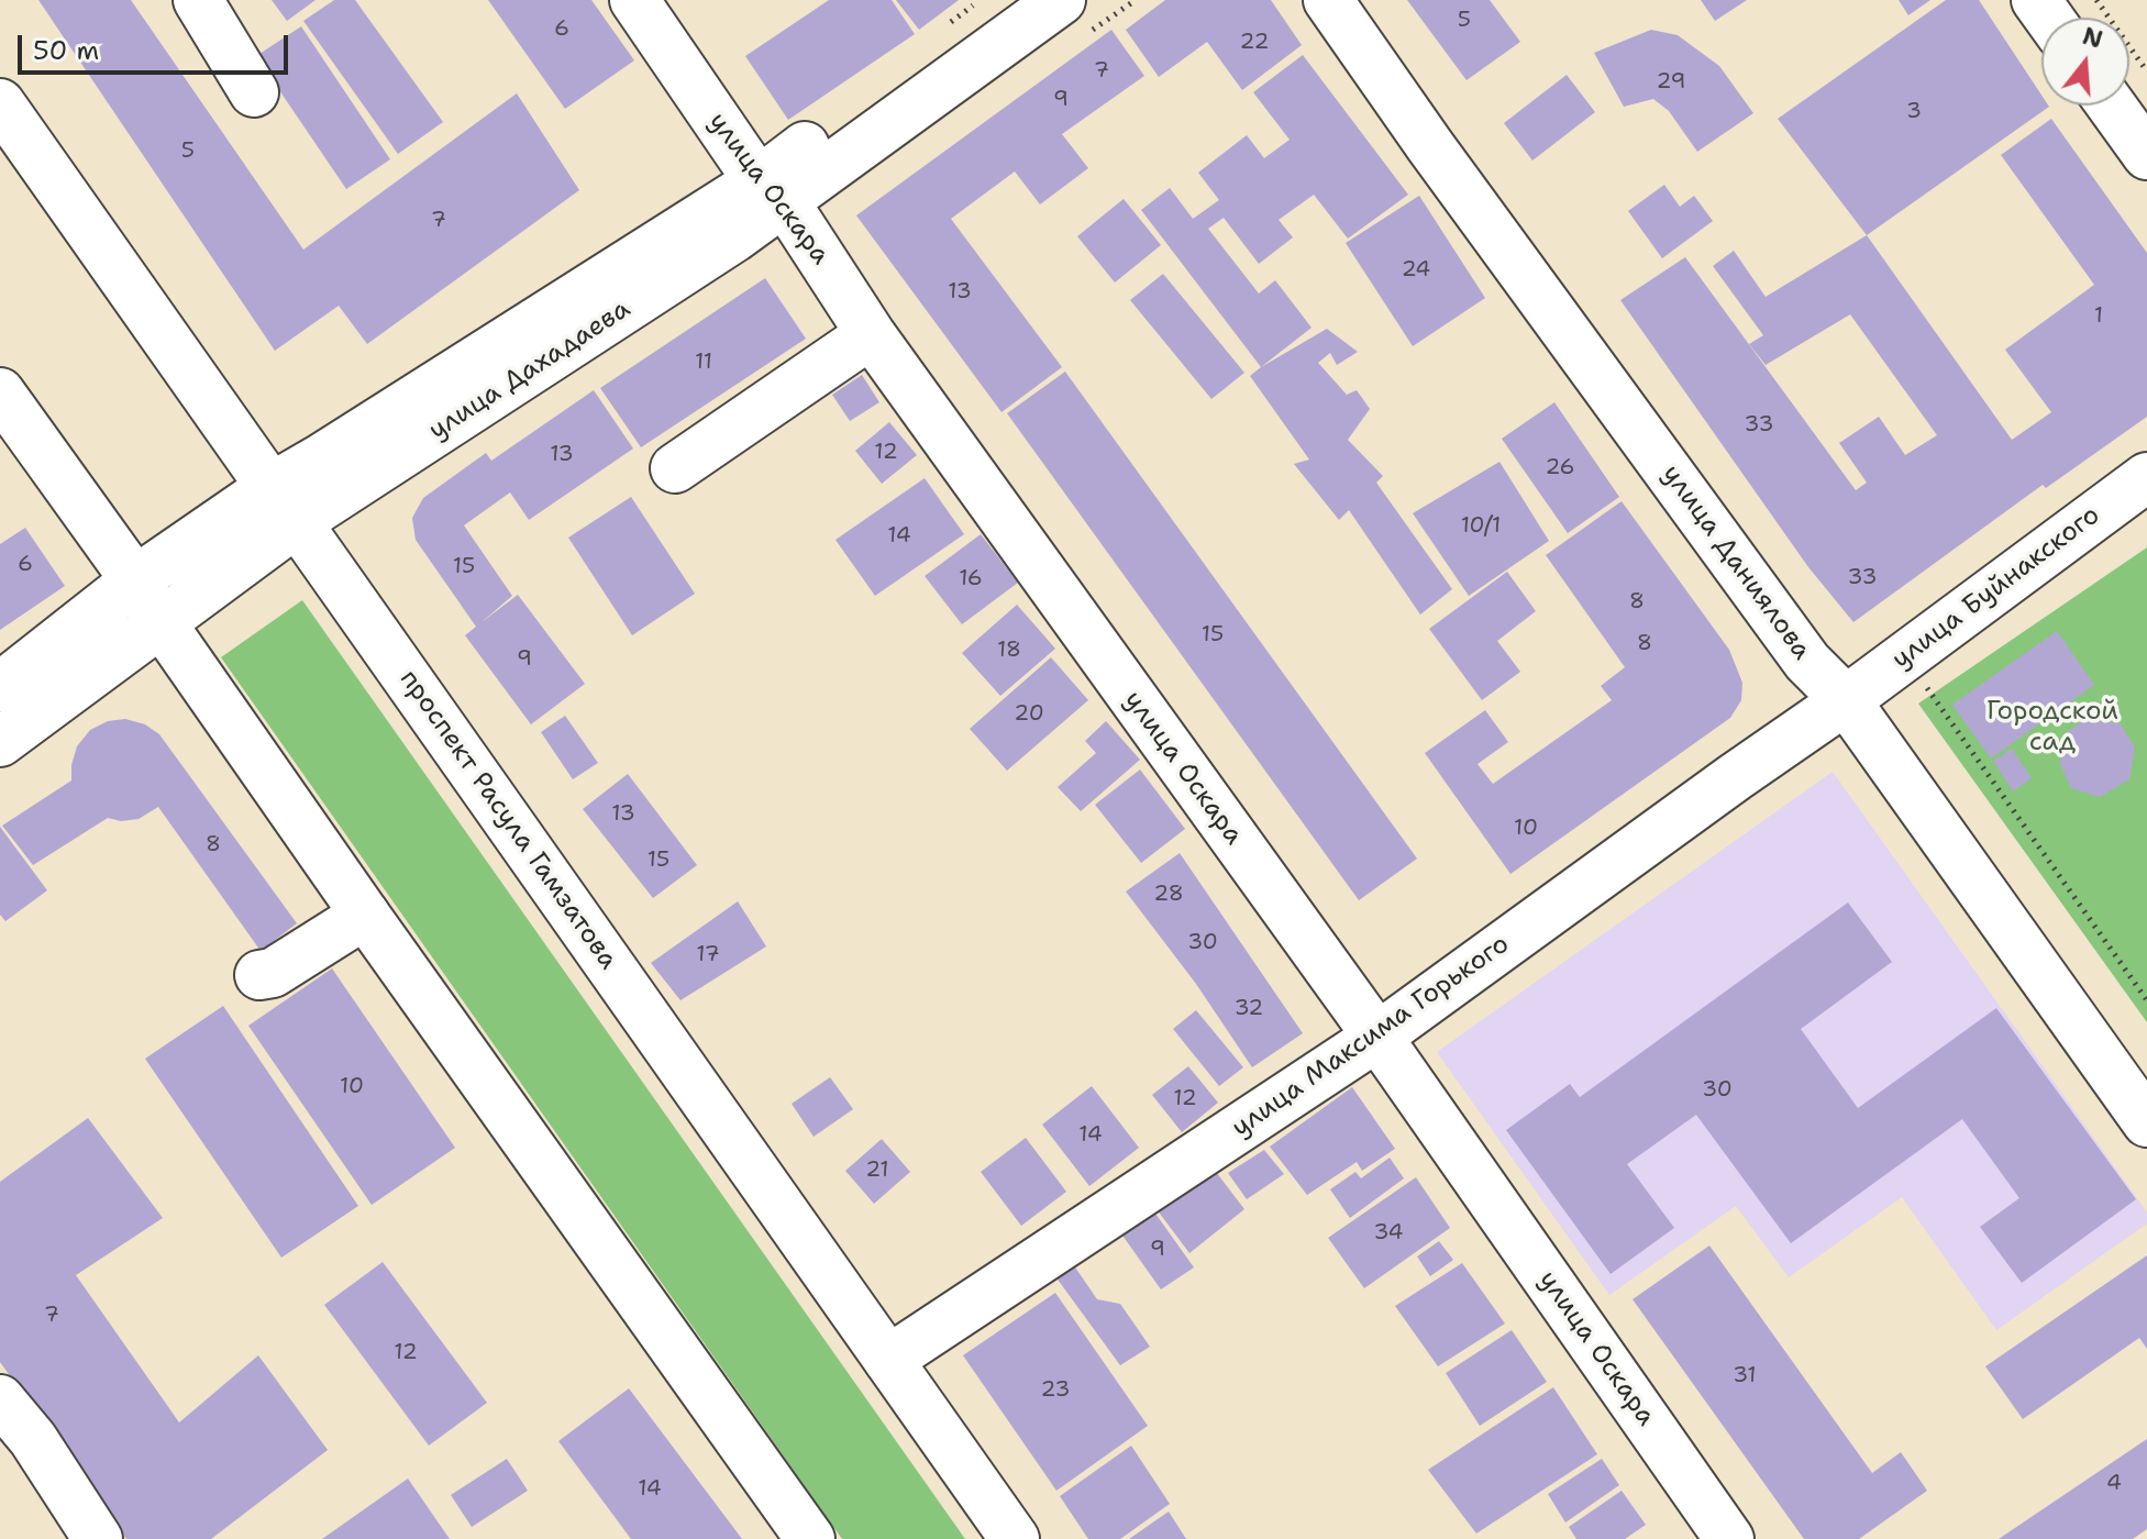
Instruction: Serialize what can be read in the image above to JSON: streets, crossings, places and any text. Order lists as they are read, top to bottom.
{
  "streets": {
    "street": [
      "улица Оскара",
      "улица Дахадаева",
      "улица Даниялова",
      "улица Буйнакского",
      "проспект Расула Гамзатова",
      "улица Максима Горького"
    ]
  },
  "crossings": [
    ["улица Оскара", "улица Дахадаева"],
    ["улица Оскара", "улица Максима Горького"],
    ["улица Дахадаева", "проспект Расула Гамзатова"],
    ["улица Даниялова", "улица Буйнакского"],
    ["улица Даниялова", "улица Максима Горького"],
    ["улица Буйнакского", "улица Максима Горького"],
    ["проспект Расула Гамзатова", "улица Максима Горького"]
  ],
  "parks": ["Городской сад"],
  "house_numbers": [
    "5",
    "6",
    "22",
    "7",
    "29",
    "9",
    "3",
    "5",
    "7",
    "24",
    "13",
    "1",
    "11",
    "33",
    "12",
    "13",
    "26",
    "10/1",
    "14",
    "6",
    "15",
    "33",
    "16",
    "8",
    "15",
    "8",
    "18",
    "9",
    "20",
    "13",
    "10",
    "8",
    "15",
    "28",
    "30",
    "17",
    "32",
    "10",
    "30",
    "12",
    "14",
    "21",
    "34",
    "9",
    "7",
    "12",
    "31",
    "23",
    "4",
    "14"
  ],
  "scale_bar": "50 m",
  "north": "top"
}
